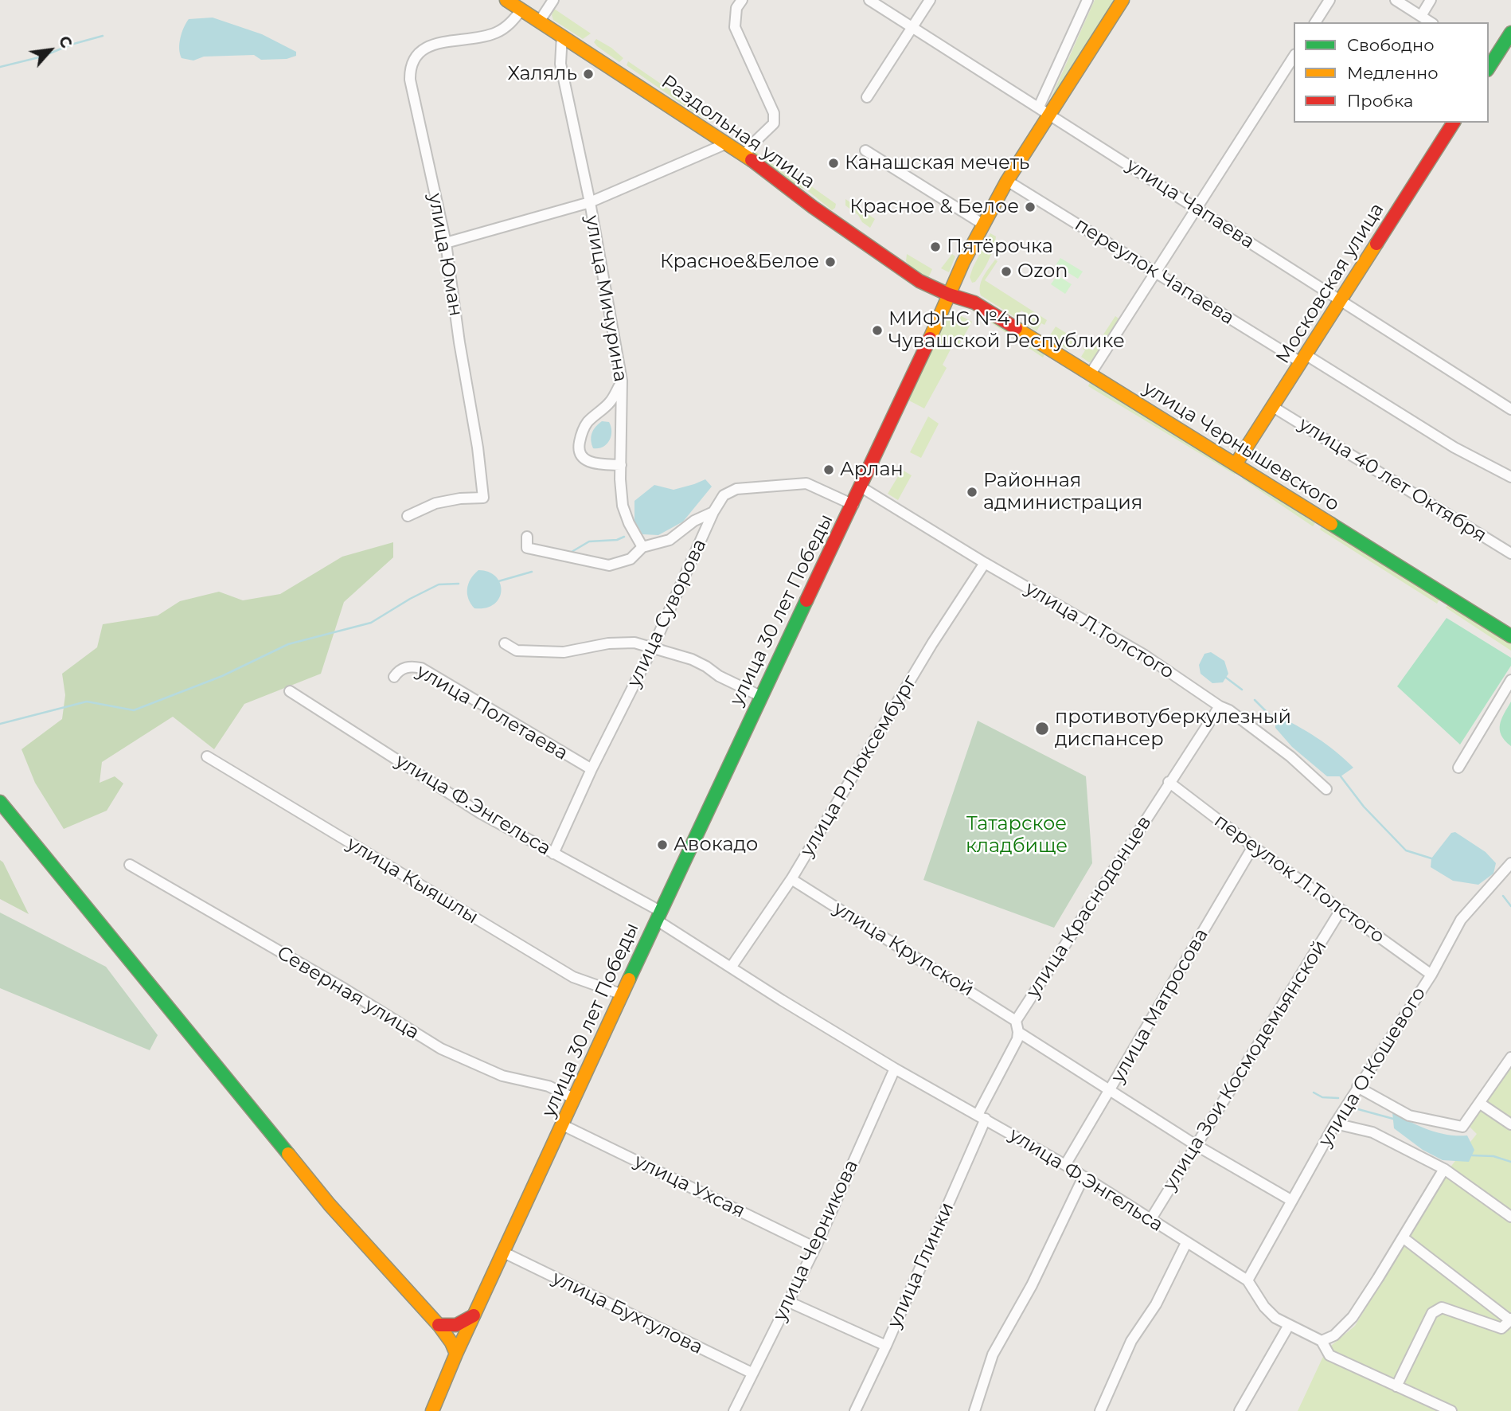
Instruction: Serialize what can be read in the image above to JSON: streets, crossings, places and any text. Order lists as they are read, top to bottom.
{
  "streets": {
    "street": [
      "Раздольная улица",
      "улица Чапаева",
      "улица Юман",
      "переулок Чапаева",
      "Московская улица",
      "улица Мичурина",
      "улица Чернышевского",
      "улица 40 лет Октября",
      "улица 30 лет Победы",
      "улица Суворова",
      "улица Л.Толстого",
      "улица Полетаева",
      "улица Р.Люксембург",
      "улица Ф.Энгельса",
      "переулок Л.Толстого",
      "улица Кыяшлы",
      "улица Краснодонцев",
      "улица Крупской",
      "Северная улица",
      "улица Матросова",
      "улица Зои Космодемьянской",
      "улица О.Кошевого",
      "улица Ухсая",
      "улица Черникова",
      "улица Глинки",
      "улица Бухтулова"
    ]
  },
  "crossings": [
    ["Раздольная улица", "улица Юман"],
    ["Раздольная улица", "улица Мичурина"],
    ["Раздольная улица", "улица Чернышевского"],
    ["Раздольная улица", "улица 30 лет Победы"],
    ["улица Чапаева", "Московская улица"],
    ["улица Чапаева", "улица 30 лет Победы"],
    ["переулок Чапаева", "Московская улица"],
    ["переулок Чапаева", "улица 30 лет Победы"],
    ["Московская улица", "улица Чернышевского"],
    ["Московская улица", "улица 40 лет Октября"],
    ["улица Чернышевского", "улица 30 лет Победы"],
    ["улица 30 лет Победы", "улица Суворова"],
    ["улица 30 лет Победы", "улица Л.Толстого"],
    ["улица 30 лет Победы", "улица Ф.Энгельса"],
    ["улица 30 лет Победы", "улица Кыяшлы"],
    ["улица 30 лет Победы", "Северная улица"],
    ["улица 30 лет Победы", "улица Ухсая"],
    ["улица 30 лет Победы", "улица Бухтулова"],
    ["улица Суворова", "улица Полетаева"],
    ["улица Суворова", "улица Ф.Энгельса"],
    ["улица Л.Толстого", "улица Р.Люксембург"],
    ["улица Л.Толстого", "улица Краснодонцев"],
    ["улица Р.Люксембург", "улица Ф.Энгельса"],
    ["улица Р.Люксембург", "улица Крупской"],
    ["улица Ф.Энгельса", "улица Матросова"],
    ["улица Ф.Энгельса", "улица Зои Космодемьянской"],
    ["улица Ф.Энгельса", "улица О.Кошевого"],
    ["улица Ф.Энгельса", "улица Черникова"],
    ["улица Ф.Энгельса", "улица Глинки"],
    ["переулок Л.Толстого", "улица Краснодонцев"],
    ["переулок Л.Толстого", "улица Матросова"],
    ["переулок Л.Толстого", "улица Зои Космодемьянской"],
    ["переулок Л.Толстого", "улица О.Кошевого"],
    ["улица Краснодонцев", "улица Крупской"],
    ["улица Ухсая", "улица Черникова"],
    ["улица Черникова", "улица Бухтулова"]
  ],
  "parks": ["Татарское кладбище"],
  "places": [
    "Халяль",
    "Канашская мечеть",
    "Красное & Белое",
    "Пятёрочка",
    "Красное&Белое",
    "Ozon",
    "МИФНС №4 по Чувашской Республике",
    "Арлан",
    "Районная администрация",
    "противотуберкулезный диспансер",
    "Авокадо"
  ],
  "legend": ["Свободно", "Медленно", "Пробка"],
  "north": "top right"
}
